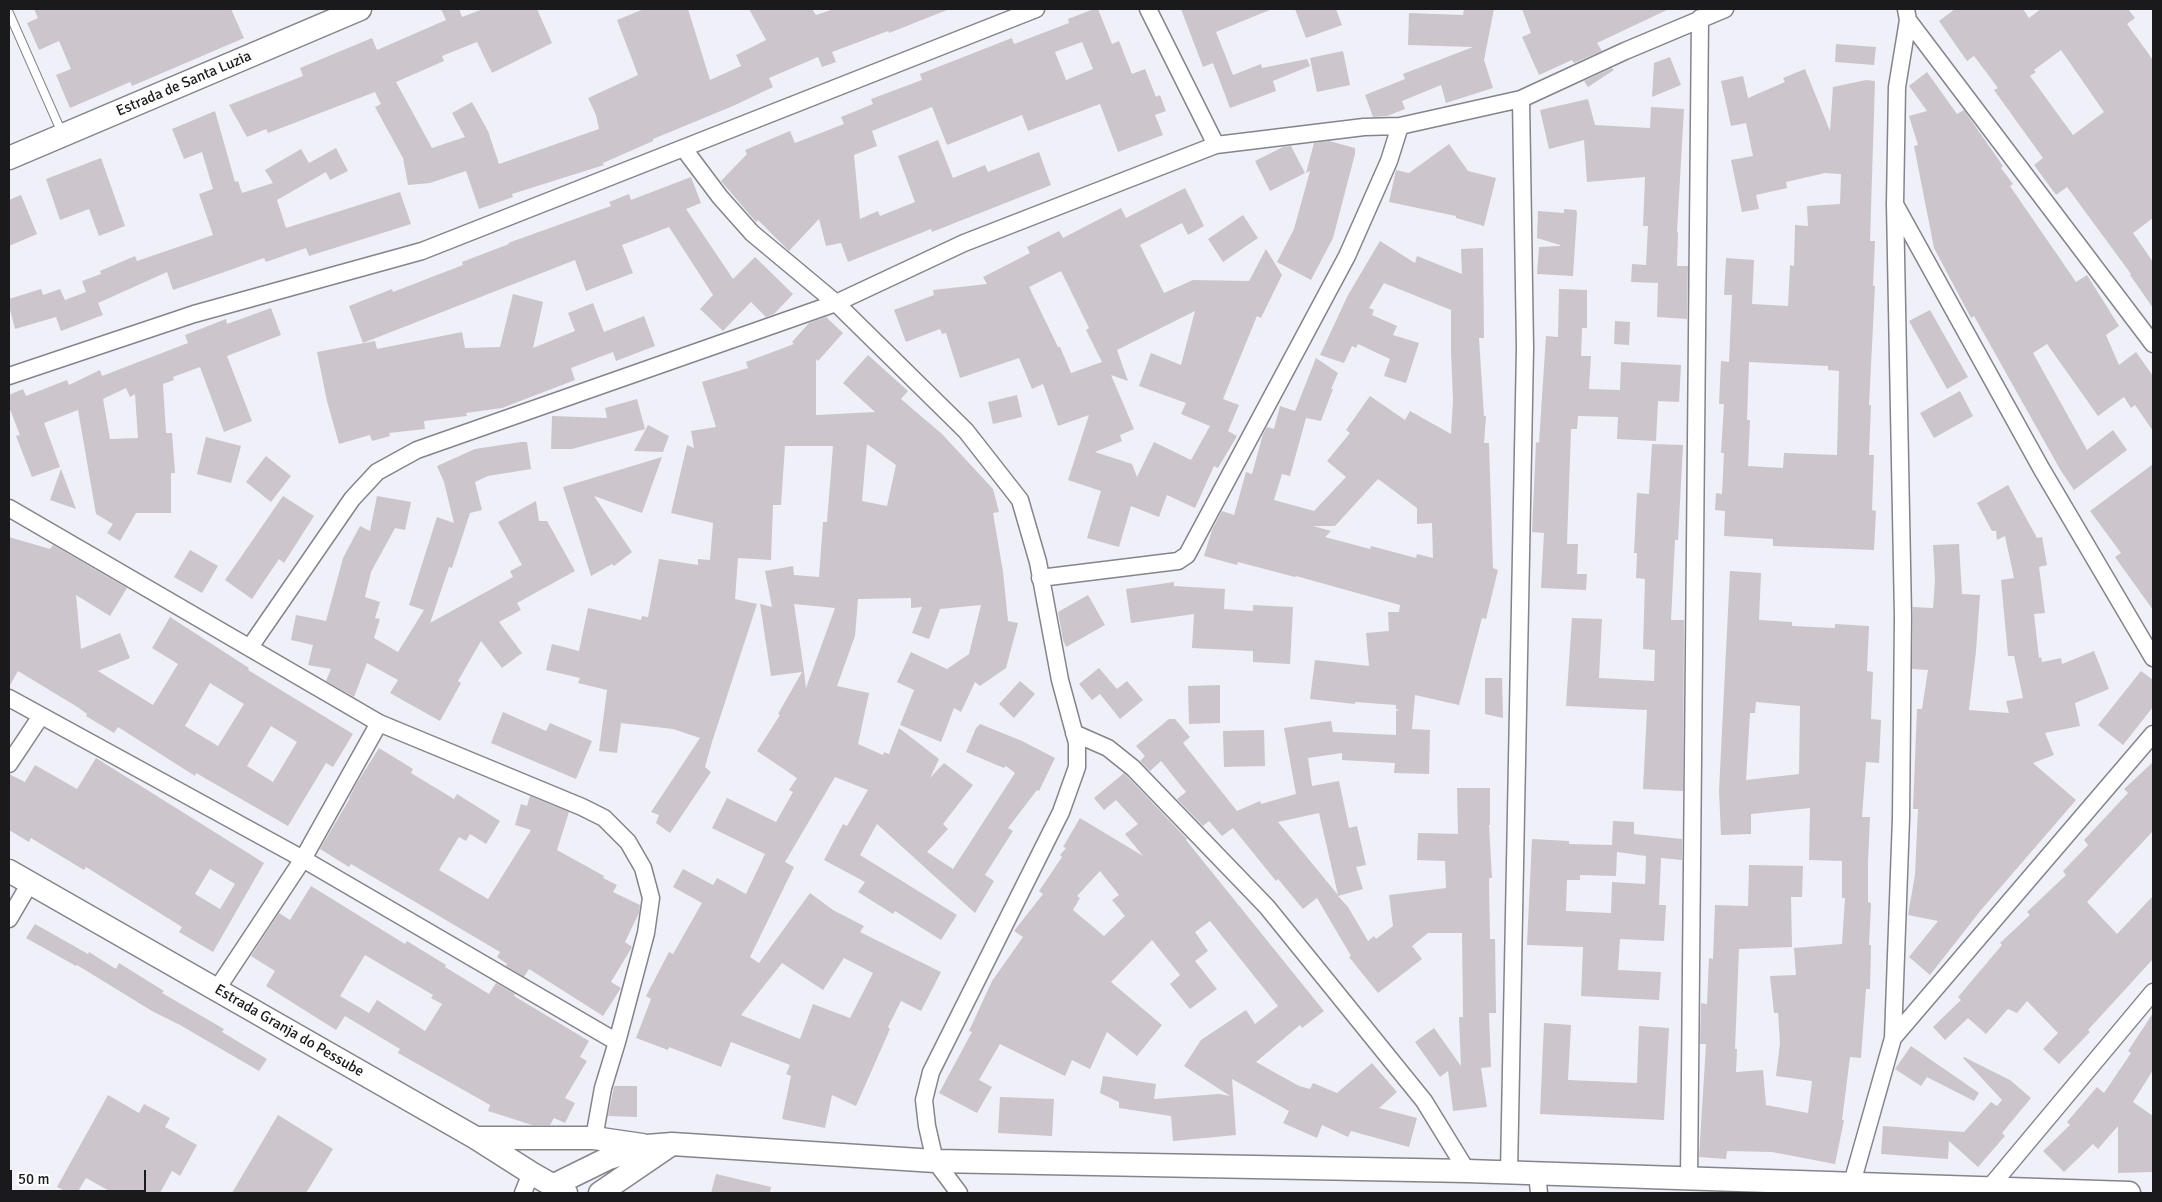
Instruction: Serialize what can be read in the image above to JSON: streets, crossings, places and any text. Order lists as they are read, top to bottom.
{
  "streets": {
    "street": ["Estrada de Santa Luzia", "Estrada Granja do Pessube"]
  },
  "scale_bar": "50 m"
}
